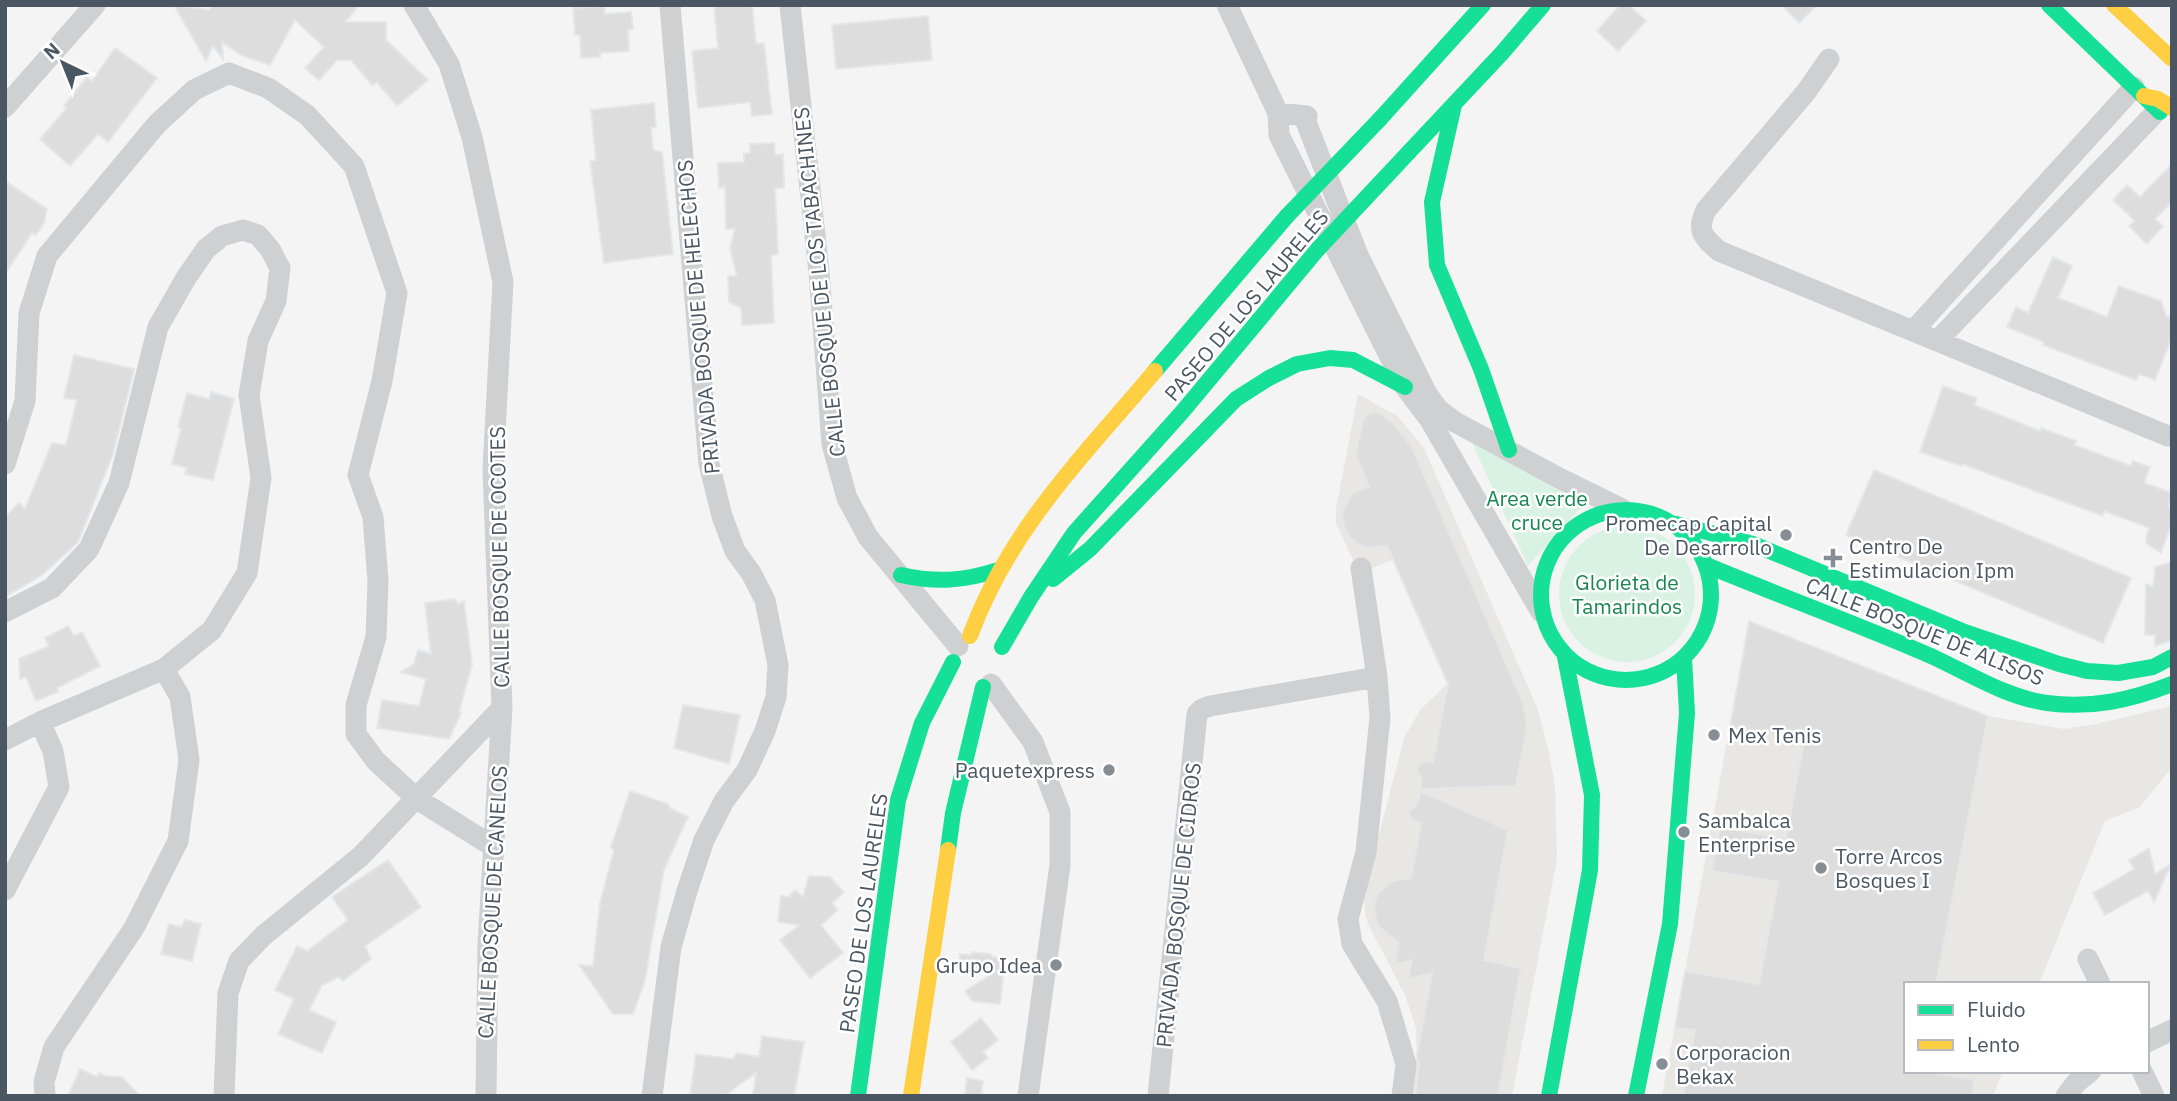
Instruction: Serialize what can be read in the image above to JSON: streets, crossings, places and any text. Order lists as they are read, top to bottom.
{
  "streets": {
    "main road": ["PASEO DE LOS LAURELES", "CALLE BOSQUE DE ALISOS"],
    "street": [
      "CALLE BOSQUE DE LOS TABACHINES",
      "PRIVADA BOSQUE DE HELECHOS",
      "CALLE BOSQUE DE OCOTES",
      "CALLE BOSQUE DE CANELOS",
      "PRIVADA BOSQUE DE CIDROS"
    ]
  },
  "crossings": [
    ["CALLE BOSQUE DE LOS TABACHINES", "PASEO DE LOS LAURELES"],
    ["CALLE BOSQUE DE OCOTES", "CALLE BOSQUE DE CANELOS"]
  ],
  "parks": ["Area verde cruce", "Glorieta de Tamarindos"],
  "places": {
    "other": [
      "Promecap Capital De Desarrollo",
      "Mex Tenis",
      "Paquetexpress",
      "Sambalca Enterprise",
      "Torre Arcos Bosques I",
      "Grupo Idea",
      "Corporacion Bekax"
    ],
    "health": ["Centro De Estimulacion Ipm"]
  },
  "legend": ["Fluido", "Lento"],
  "north": "top left"
}
